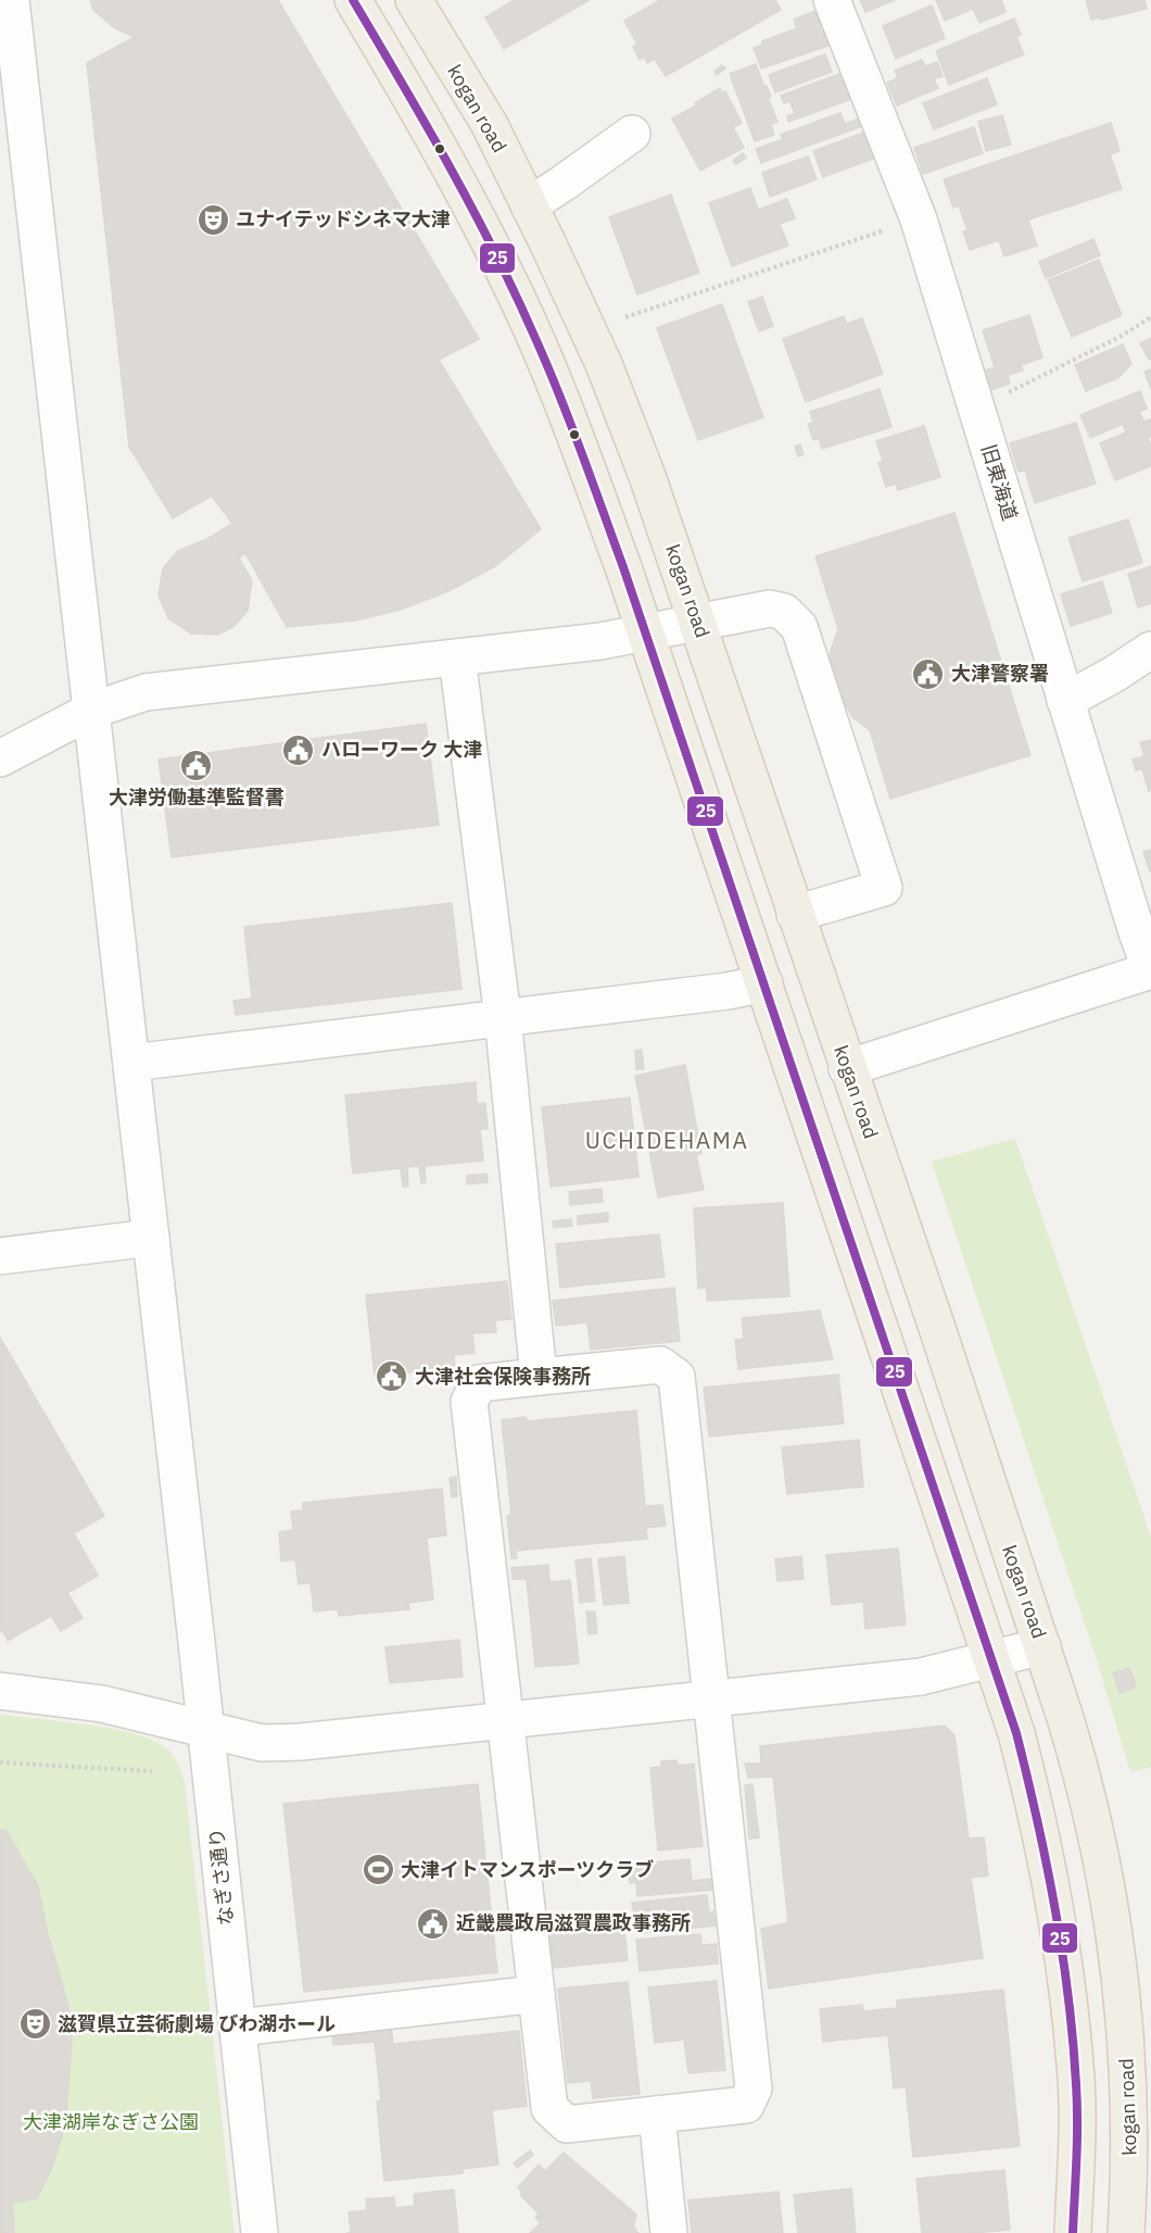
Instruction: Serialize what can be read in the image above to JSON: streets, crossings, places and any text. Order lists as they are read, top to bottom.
{
  "streets": {
    "main road": ["kogan road"],
    "street": ["旧東海道", "なぎさ通り"]
  },
  "districts": ["UCHIDEHAMA"],
  "parks": ["大津湖岸なぎさ公園"],
  "places": {
    "theatre": ["ユナイテッドシネマ大津", "滋賀県立芸術劇場 びわ湖ホール"],
    "public building": [
      "大津警察署",
      "ハローワーク 大津",
      "大津労働基準監督書",
      "大津社会保険事務所",
      "近畿農政局滋賀農政事務所"
    ],
    "sports": ["大津イトマンスポーツクラブ"]
  },
  "lines": ["transit line 25"]
}
